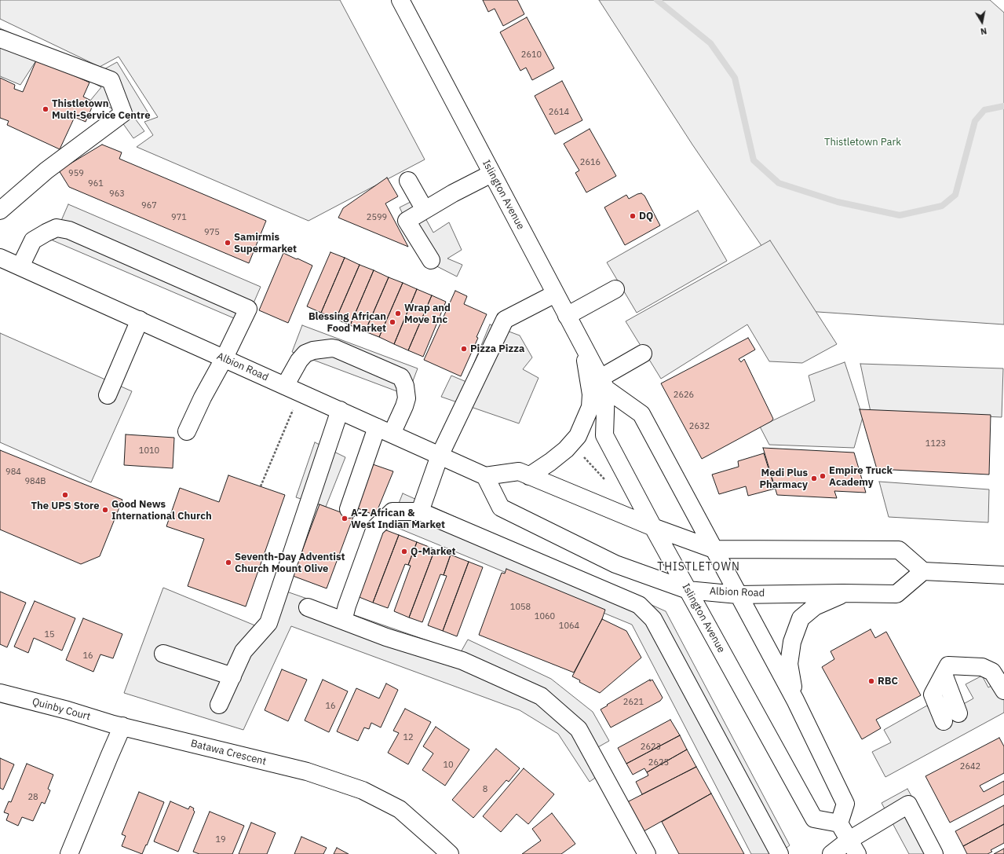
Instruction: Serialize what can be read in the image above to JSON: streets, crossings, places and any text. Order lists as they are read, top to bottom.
{
  "streets": {
    "main road": [
      "Islington Avenue",
      "Albion Road",
      "Quinby Court",
      "Batawa Crescent"
    ]
  },
  "crossings": [
    ["Islington Avenue", "Albion Road"],
    ["Quinby Court", "Batawa Crescent"]
  ],
  "districts": ["THISTLETOWN"],
  "parks": ["Thistletown Park"],
  "places": [
    "Thistletown Multi-Service Centre",
    "DQ",
    "Samirmis Supermarket",
    "Wrap and Move Inc",
    "Blessing African Food Market",
    "Pizza Pizza",
    "Empire Truck Academy",
    "Medi Plus Pharmacy",
    "The UPS Store",
    "Good News International Church",
    "A-Z African & West Indian Market",
    "Q-Market",
    "Seventh-Day Adventist Church Mount Olive",
    "RBC"
  ],
  "house_numbers": [
    "2610",
    "2614",
    "2616",
    "959",
    "961",
    "963",
    "967",
    "971",
    "2599",
    "975",
    "2626",
    "2632",
    "1123",
    "1010",
    "984",
    "984B",
    "1058",
    "1060",
    "1064",
    "15",
    "16",
    "2621",
    "16",
    "12",
    "2623",
    "2625",
    "10",
    "2642",
    "8",
    "28",
    "19"
  ],
  "north": "bottom"
}
